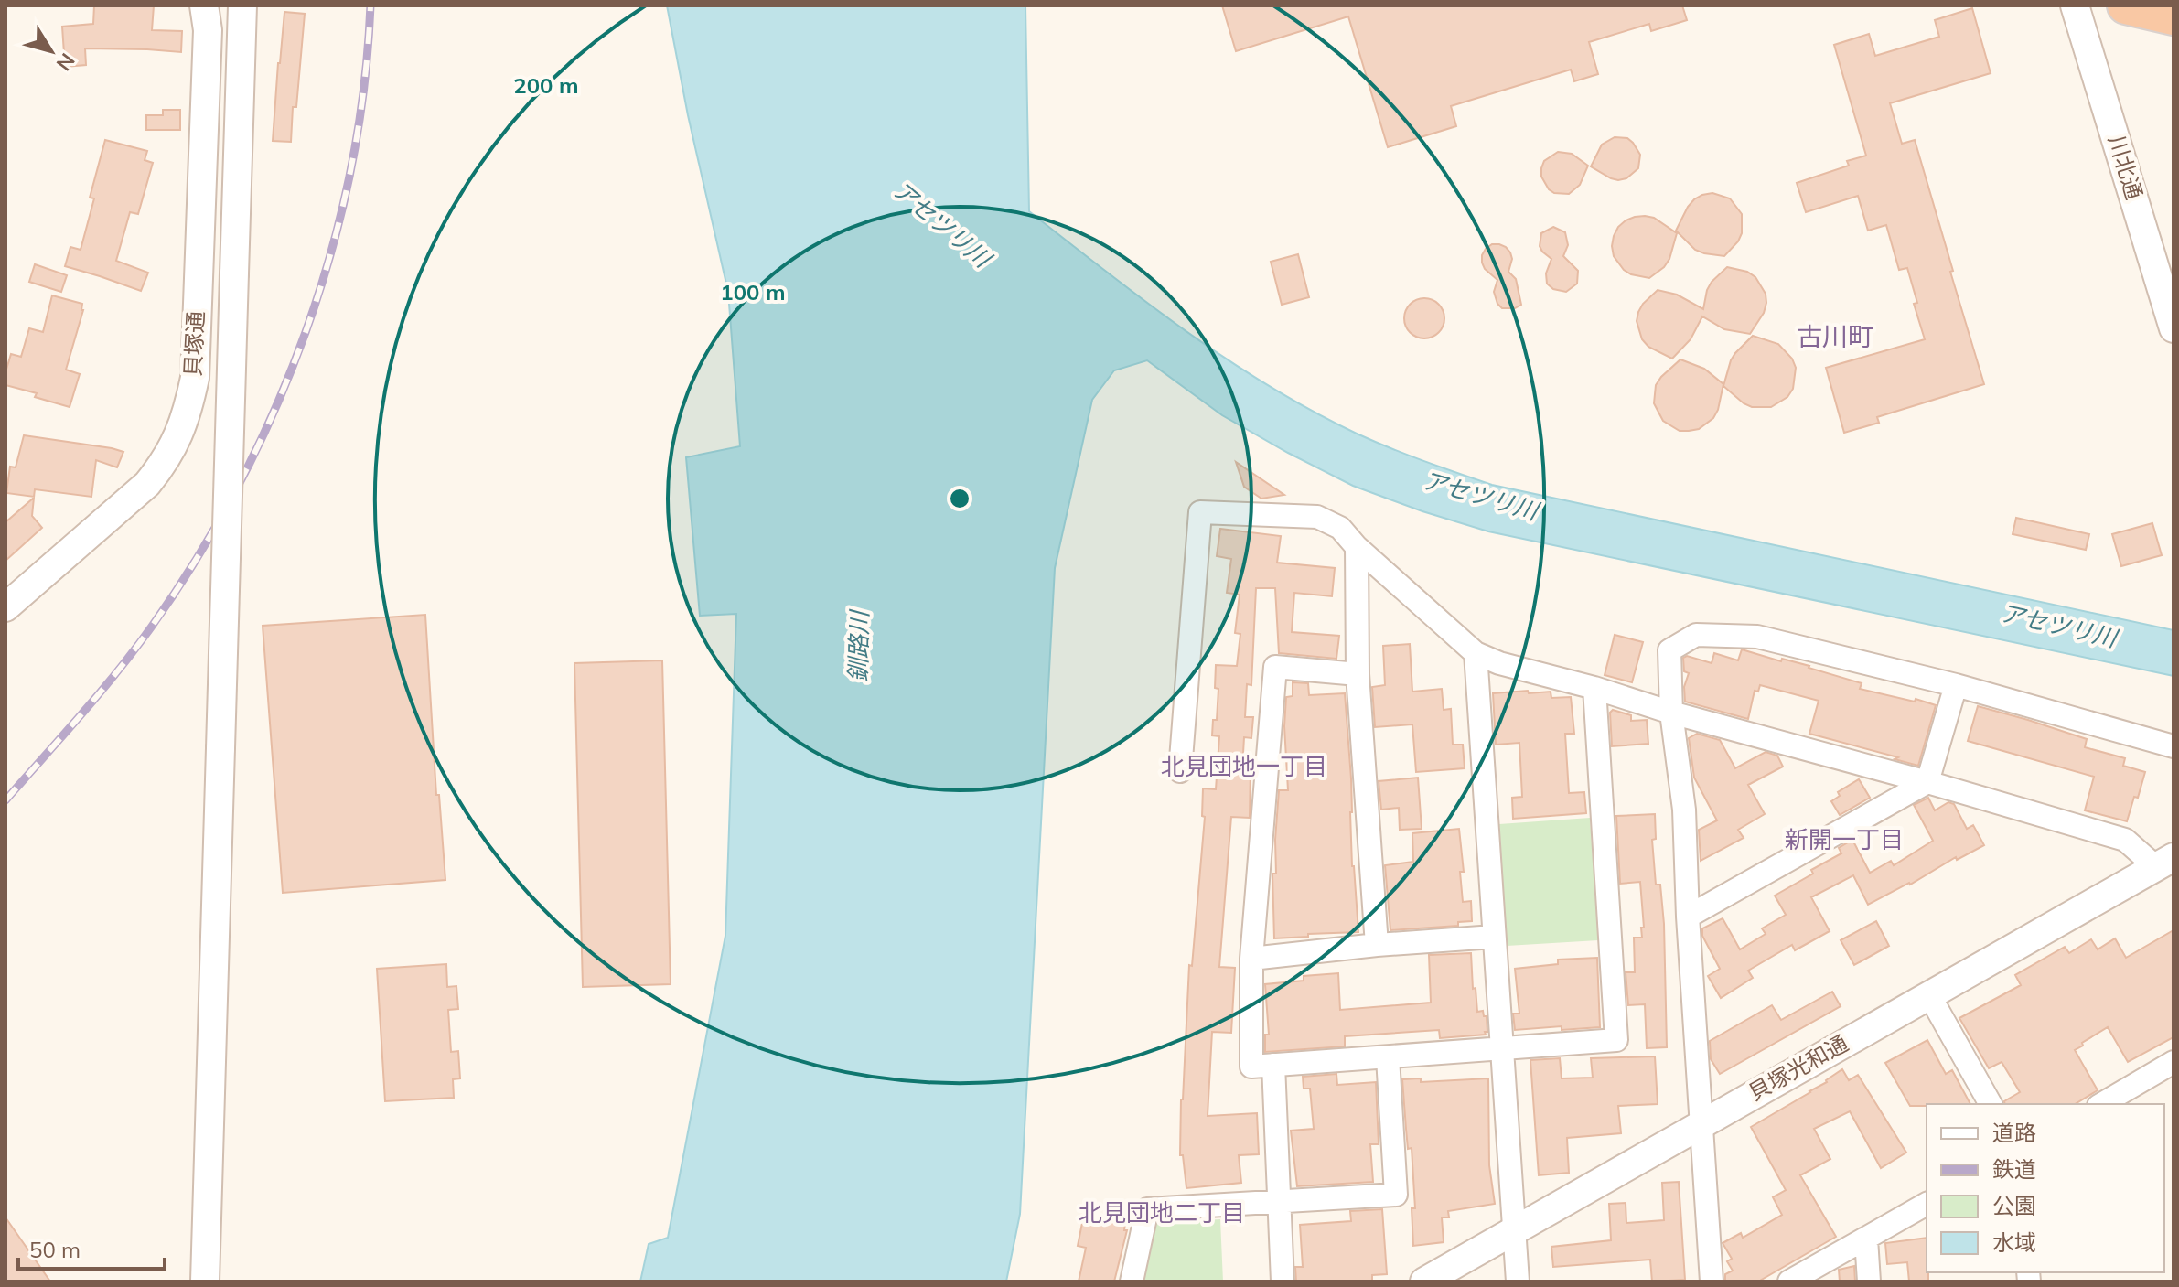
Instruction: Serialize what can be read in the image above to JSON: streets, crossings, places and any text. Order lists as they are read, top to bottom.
{
  "streets": {
    "street": ["川北通", "貝塚通", "貝塚光和通"]
  },
  "districts": [
    "古川町",
    "北見団地一丁目",
    "新開一丁目",
    "北見団地二丁目"
  ],
  "water": ["アセツリ川", "釧路川"],
  "legend": [
    "道路",
    "鉄道",
    "公園",
    "水域"
  ],
  "scale_bar": "50 m",
  "north": "bottom right",
  "rings": ["200 m", "100 m"]
}
